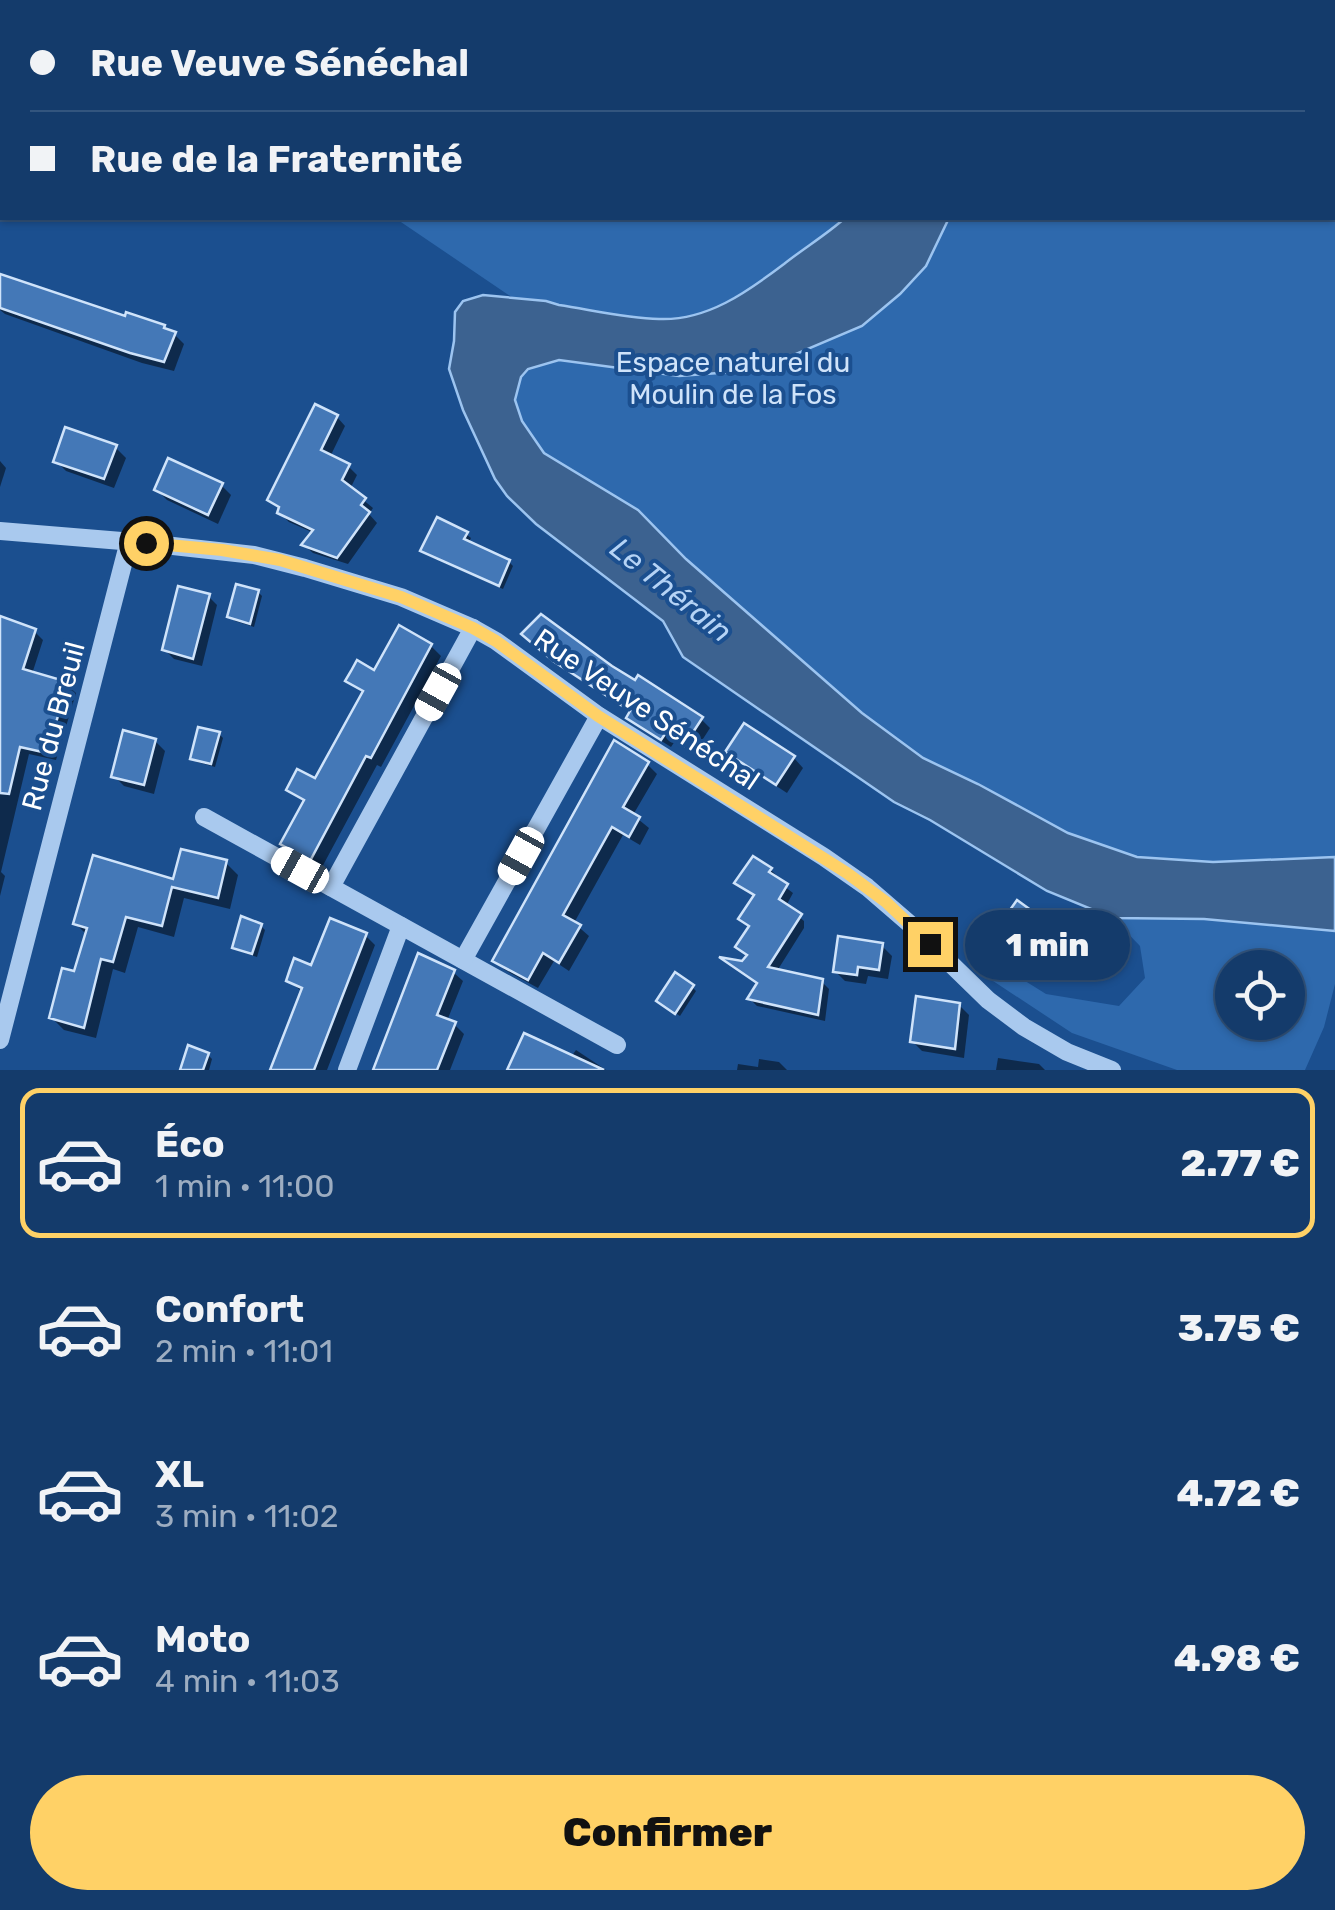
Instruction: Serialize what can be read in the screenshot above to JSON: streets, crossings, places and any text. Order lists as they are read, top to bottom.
{
  "streets": {
    "street": ["Rue Veuve Sénéchal", "Rue du Breuil"]
  },
  "crossings": [
    ["Rue Veuve Sénéchal", "Rue du Breuil"]
  ],
  "water": ["Le Thérain"],
  "parks": ["Espace naturel du Moulin de la Fos"],
  "page": {
    "banner": ["Rue Veuve Sénéchal", "Rue de la Fraternité"],
    "bubble": "1 min",
    "list": [
      {
        "name": "Éco",
        "note": "1 min · 11:00",
        "value": "2.77 €"
      },
      {
        "name": "Confort",
        "note": "2 min · 11:01",
        "value": "3.75 €"
      },
      {
        "name": "XL",
        "note": "3 min · 11:02",
        "value": "4.72 €"
      },
      {
        "name": "Moto",
        "note": "4 min · 11:03",
        "value": "4.98 €"
      }
    ],
    "buttons": "Confirmer"
  }
}
